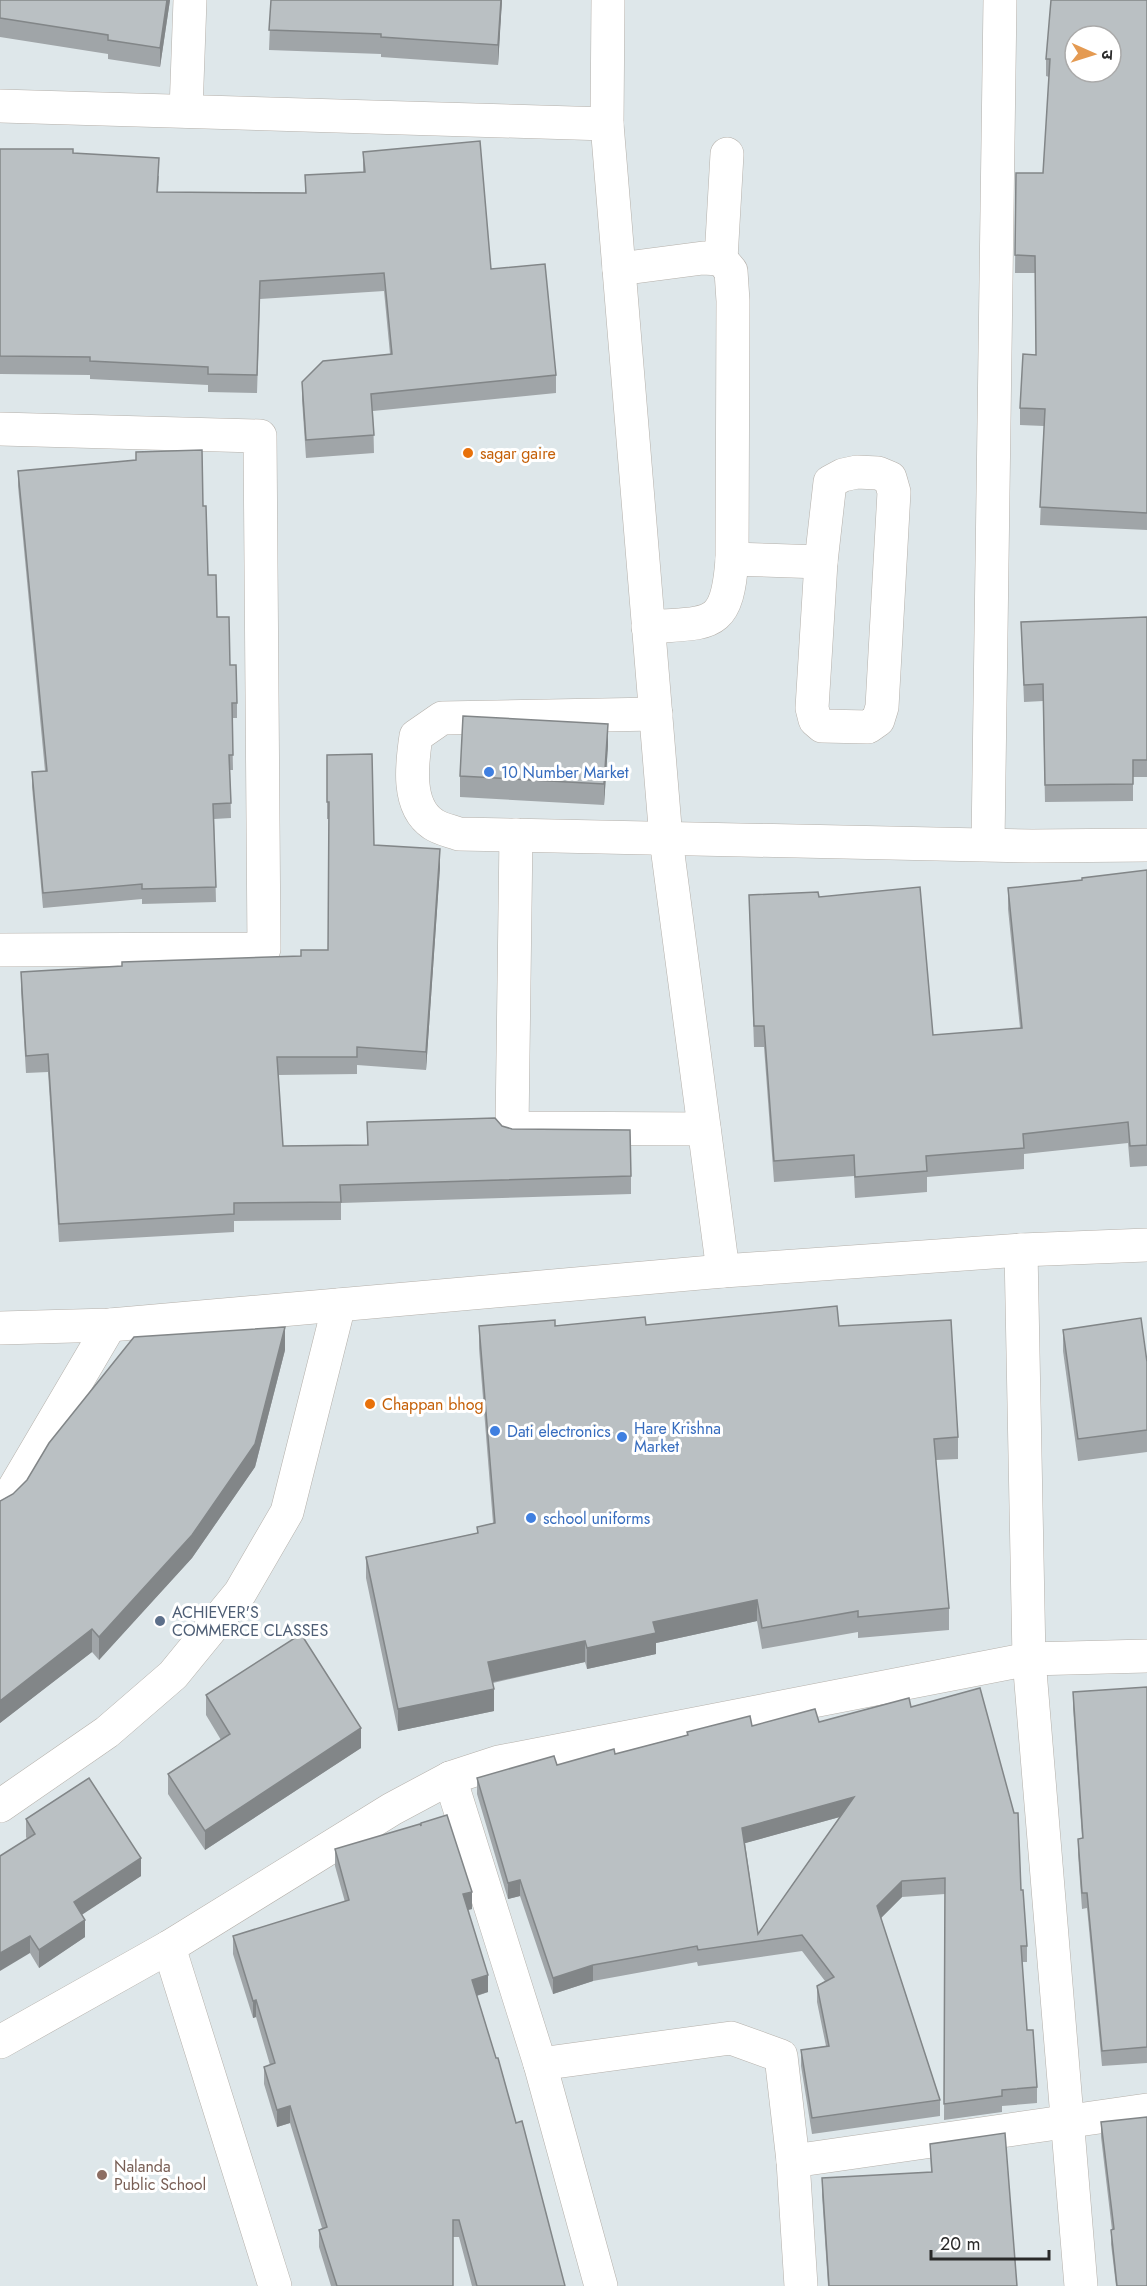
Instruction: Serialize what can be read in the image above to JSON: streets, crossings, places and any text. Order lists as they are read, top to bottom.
{
  "places": [
    "sagar gaire",
    "10 Number Market",
    "Chappan bhog",
    "Dati electronics",
    "Hare Krishna Market",
    "school uniforms",
    "ACHIEVER'S COMMERCE CLASSES",
    "Nalanda Public School"
  ],
  "scale_bar": "20 m",
  "north": "right"
}
